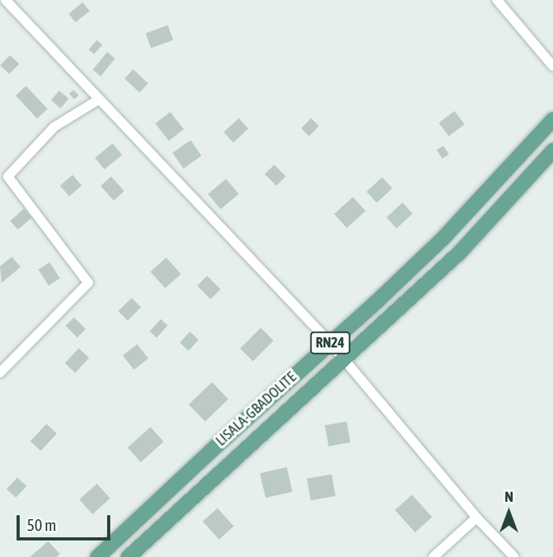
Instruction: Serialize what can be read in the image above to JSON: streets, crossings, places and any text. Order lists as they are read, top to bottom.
{
  "streets": {
    "main road": ["RN24", "LISALA-GBADOLITE"]
  },
  "scale_bar": "50 m",
  "north": "top"
}
